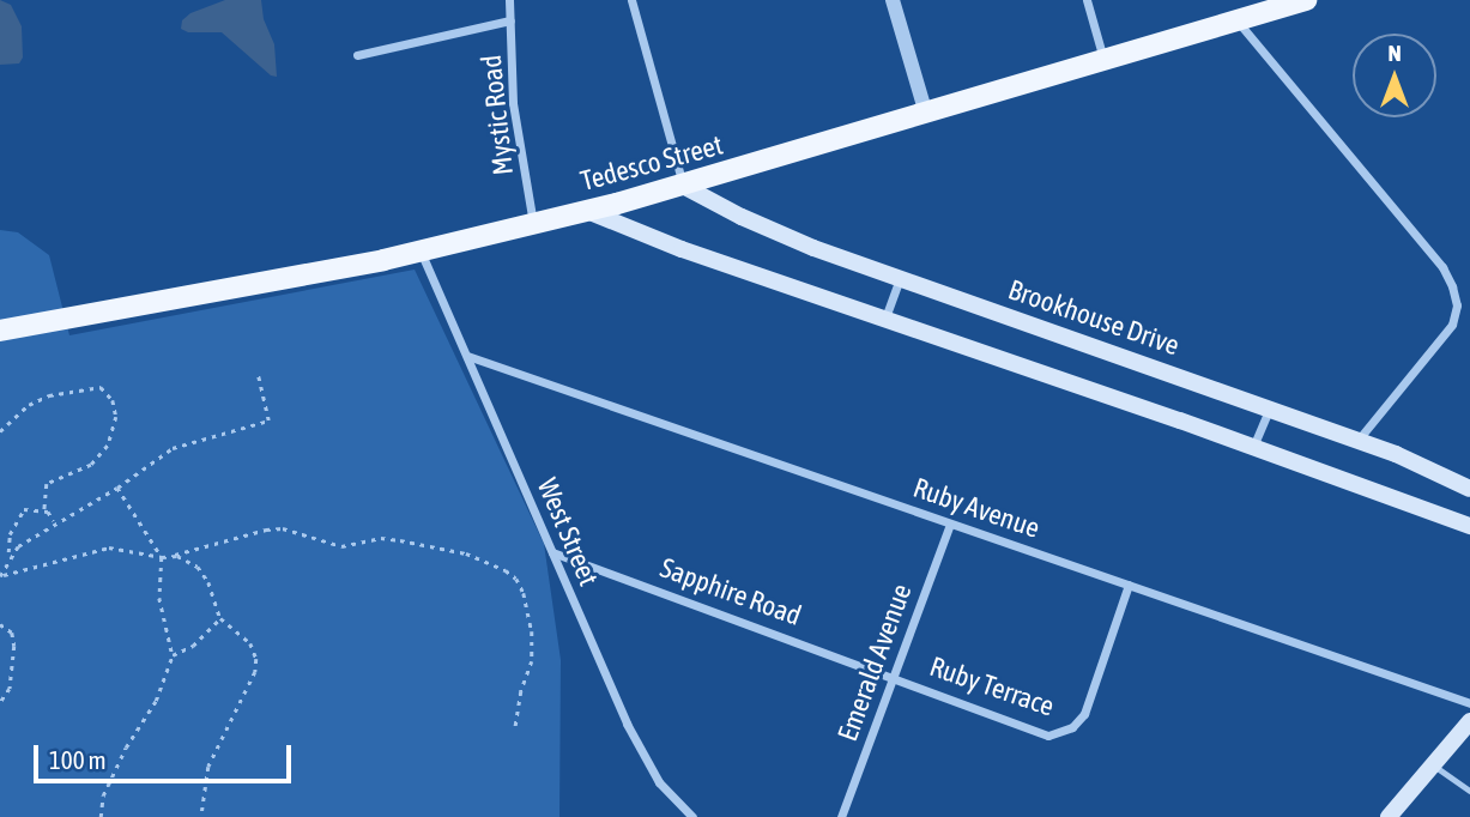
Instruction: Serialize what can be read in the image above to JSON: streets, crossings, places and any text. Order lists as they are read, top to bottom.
{
  "streets": {
    "main road": ["Tedesco Street", "Brookhouse Drive"],
    "street": [
      "Mystic Road",
      "Ruby Avenue",
      "West Street",
      "Sapphire Road",
      "Emerald Avenue",
      "Ruby Terrace"
    ]
  },
  "crossings": [
    ["Mystic Road", "Tedesco Street"],
    ["Tedesco Street", "Brookhouse Drive"],
    ["Tedesco Street", "West Street"],
    ["Ruby Avenue", "West Street"],
    ["Ruby Avenue", "Emerald Avenue"],
    ["Ruby Avenue", "Ruby Terrace"],
    ["West Street", "Sapphire Road"],
    ["Sapphire Road", "Emerald Avenue"],
    ["Sapphire Road", "Ruby Terrace"],
    ["Emerald Avenue", "Ruby Terrace"]
  ],
  "scale_bar": "100 m",
  "north": "top"
}
